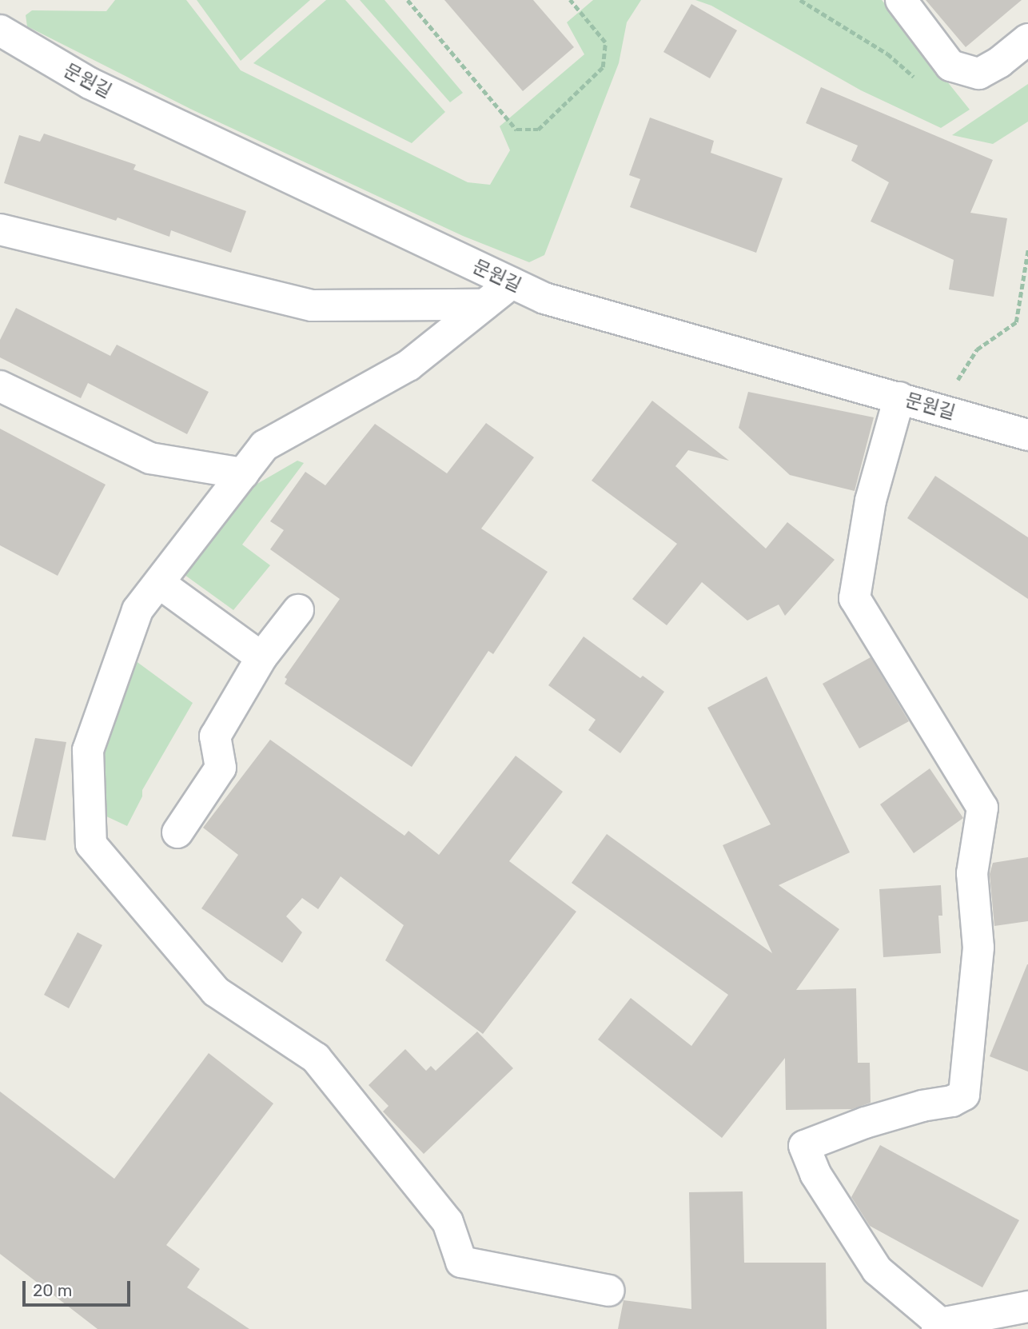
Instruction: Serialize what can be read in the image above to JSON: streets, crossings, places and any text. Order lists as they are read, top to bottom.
{
  "streets": {
    "street": ["문원길"]
  },
  "scale_bar": "20 m"
}
